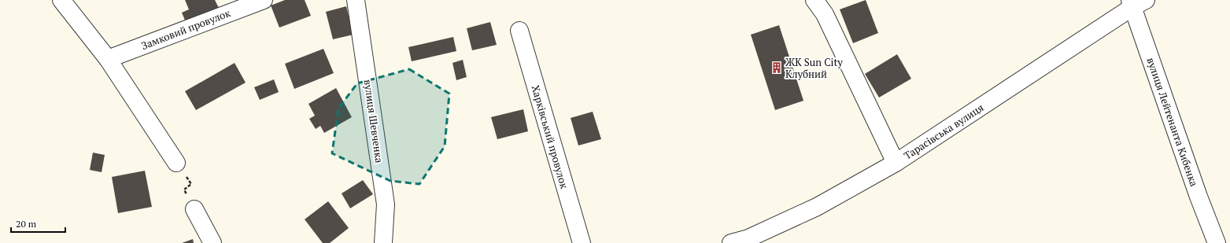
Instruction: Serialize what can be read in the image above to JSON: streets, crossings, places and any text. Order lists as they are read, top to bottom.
{
  "streets": {
    "street": [
      "Замковий провулок",
      "вулиця Шевченка",
      "вулиця Лейтенанта Кибенка",
      "Тарасівська вулиця",
      "Харківський провулок"
    ]
  },
  "crossings": [
    ["вулиця Лейтенанта Кибенка", "Тарасівська вулиця"]
  ],
  "places": {
    "building": ["ЖК Sun City Клубний"]
  },
  "scale_bar": "20 m"
}
